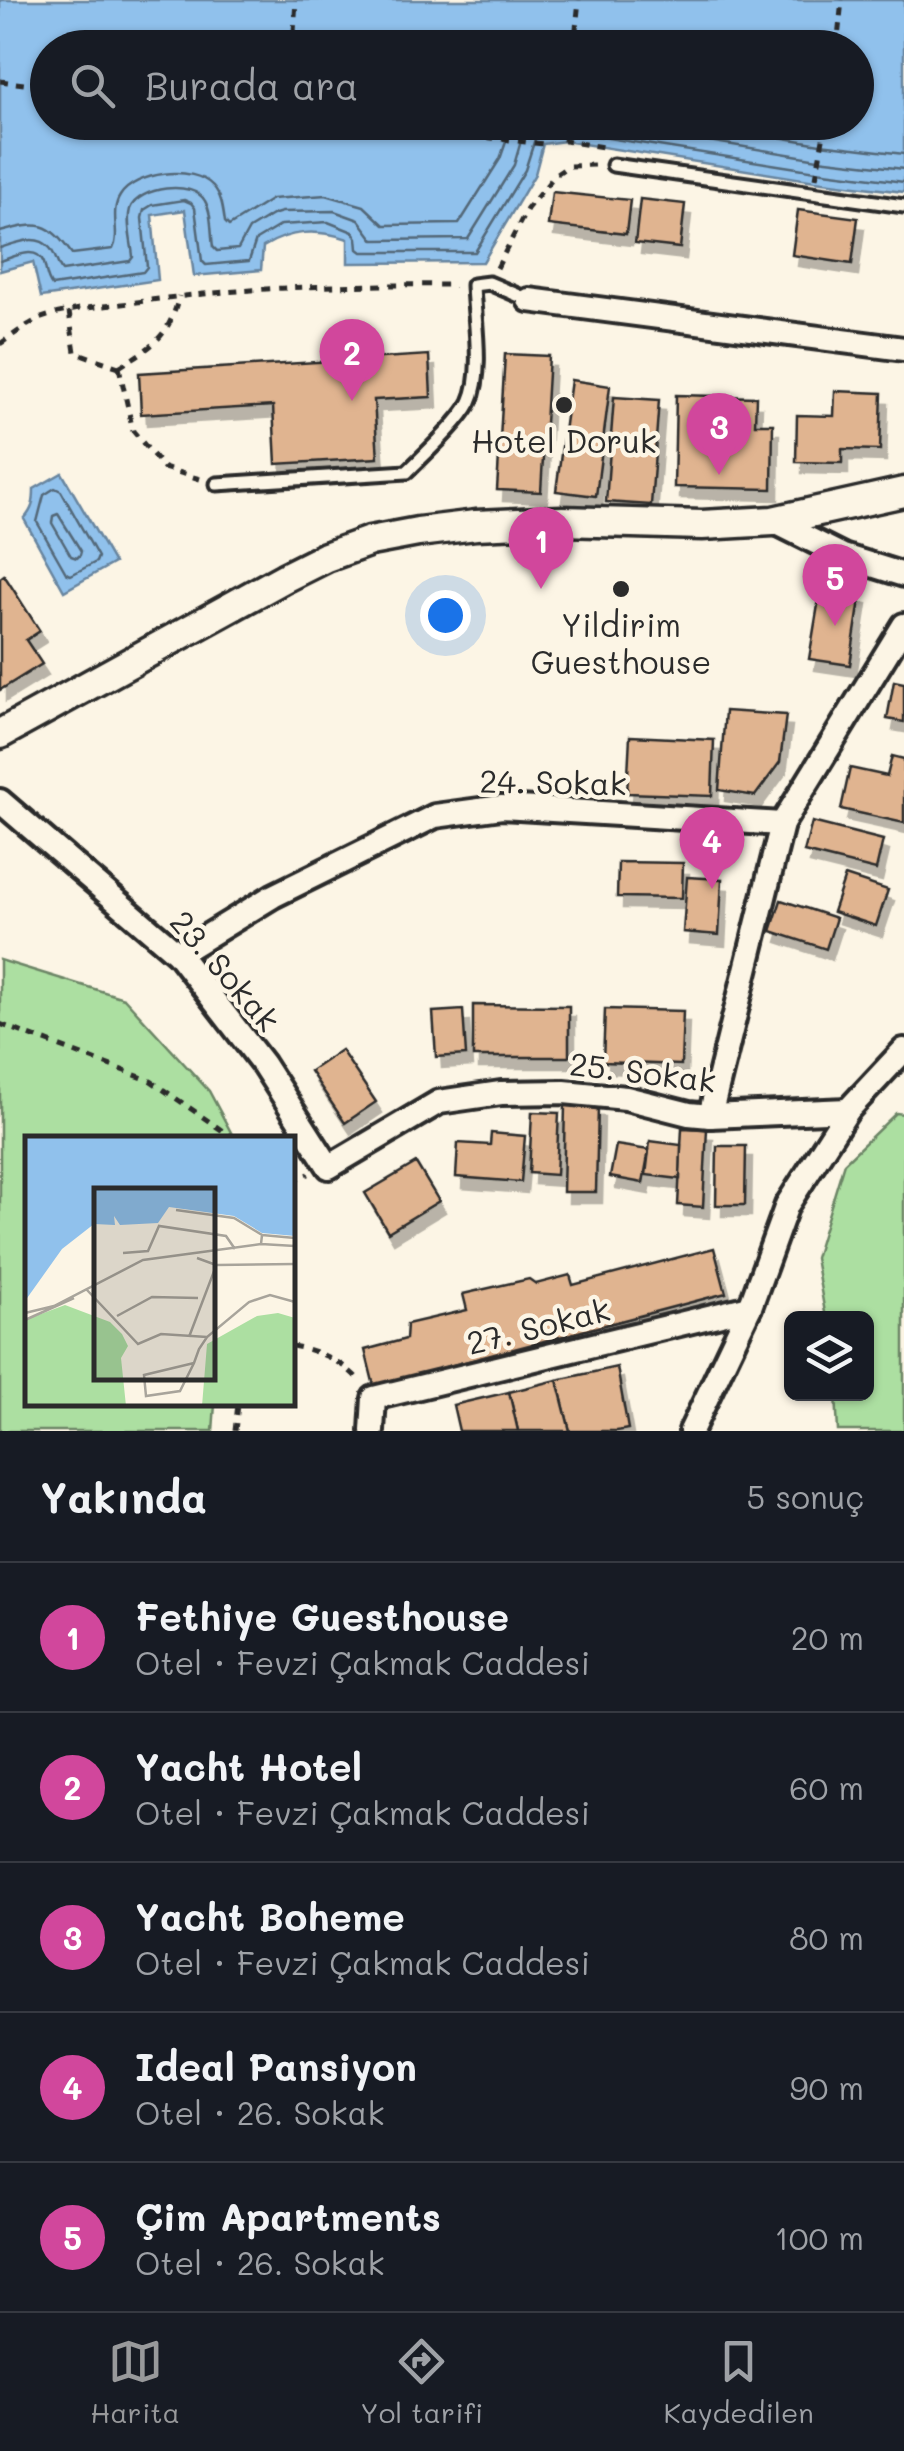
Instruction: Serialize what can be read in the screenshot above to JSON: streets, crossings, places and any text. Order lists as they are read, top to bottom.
{
  "streets": {
    "street": [
      "24. Sokak",
      "23. Sokak",
      "25. Sokak",
      "27. Sokak"
    ]
  },
  "crossings": [
    ["24. Sokak", "23. Sokak"],
    ["23. Sokak", "25. Sokak"]
  ],
  "places": ["Hotel Doruk", "Yildirim Guesthouse"],
  "page": {
    "search": "Burada ara",
    "pins": [
      "2",
      "3",
      "1",
      "5",
      "4"
    ],
    "heading": ["Yakında", "5 sonuç"],
    "list": [
      {
        "mark": "1",
        "name": "Fethiye Guesthouse",
        "note": "Otel · Fevzi Çakmak Caddesi",
        "value": "20 m"
      },
      {
        "mark": "2",
        "name": "Yacht Hotel",
        "note": "Otel · Fevzi Çakmak Caddesi",
        "value": "60 m"
      },
      {
        "mark": "3",
        "name": "Yacht Boheme",
        "note": "Otel · Fevzi Çakmak Caddesi",
        "value": "80 m"
      },
      {
        "mark": "4",
        "name": "Ideal Pansiyon",
        "note": "Otel · 26. Sokak",
        "value": "90 m"
      },
      {
        "mark": "5",
        "name": "Çim Apartments",
        "note": "Otel · 26. Sokak",
        "value": "100 m"
      }
    ],
    "nav": ["Harita", "Yol tarifi", "Kaydedilen"]
  }
}
